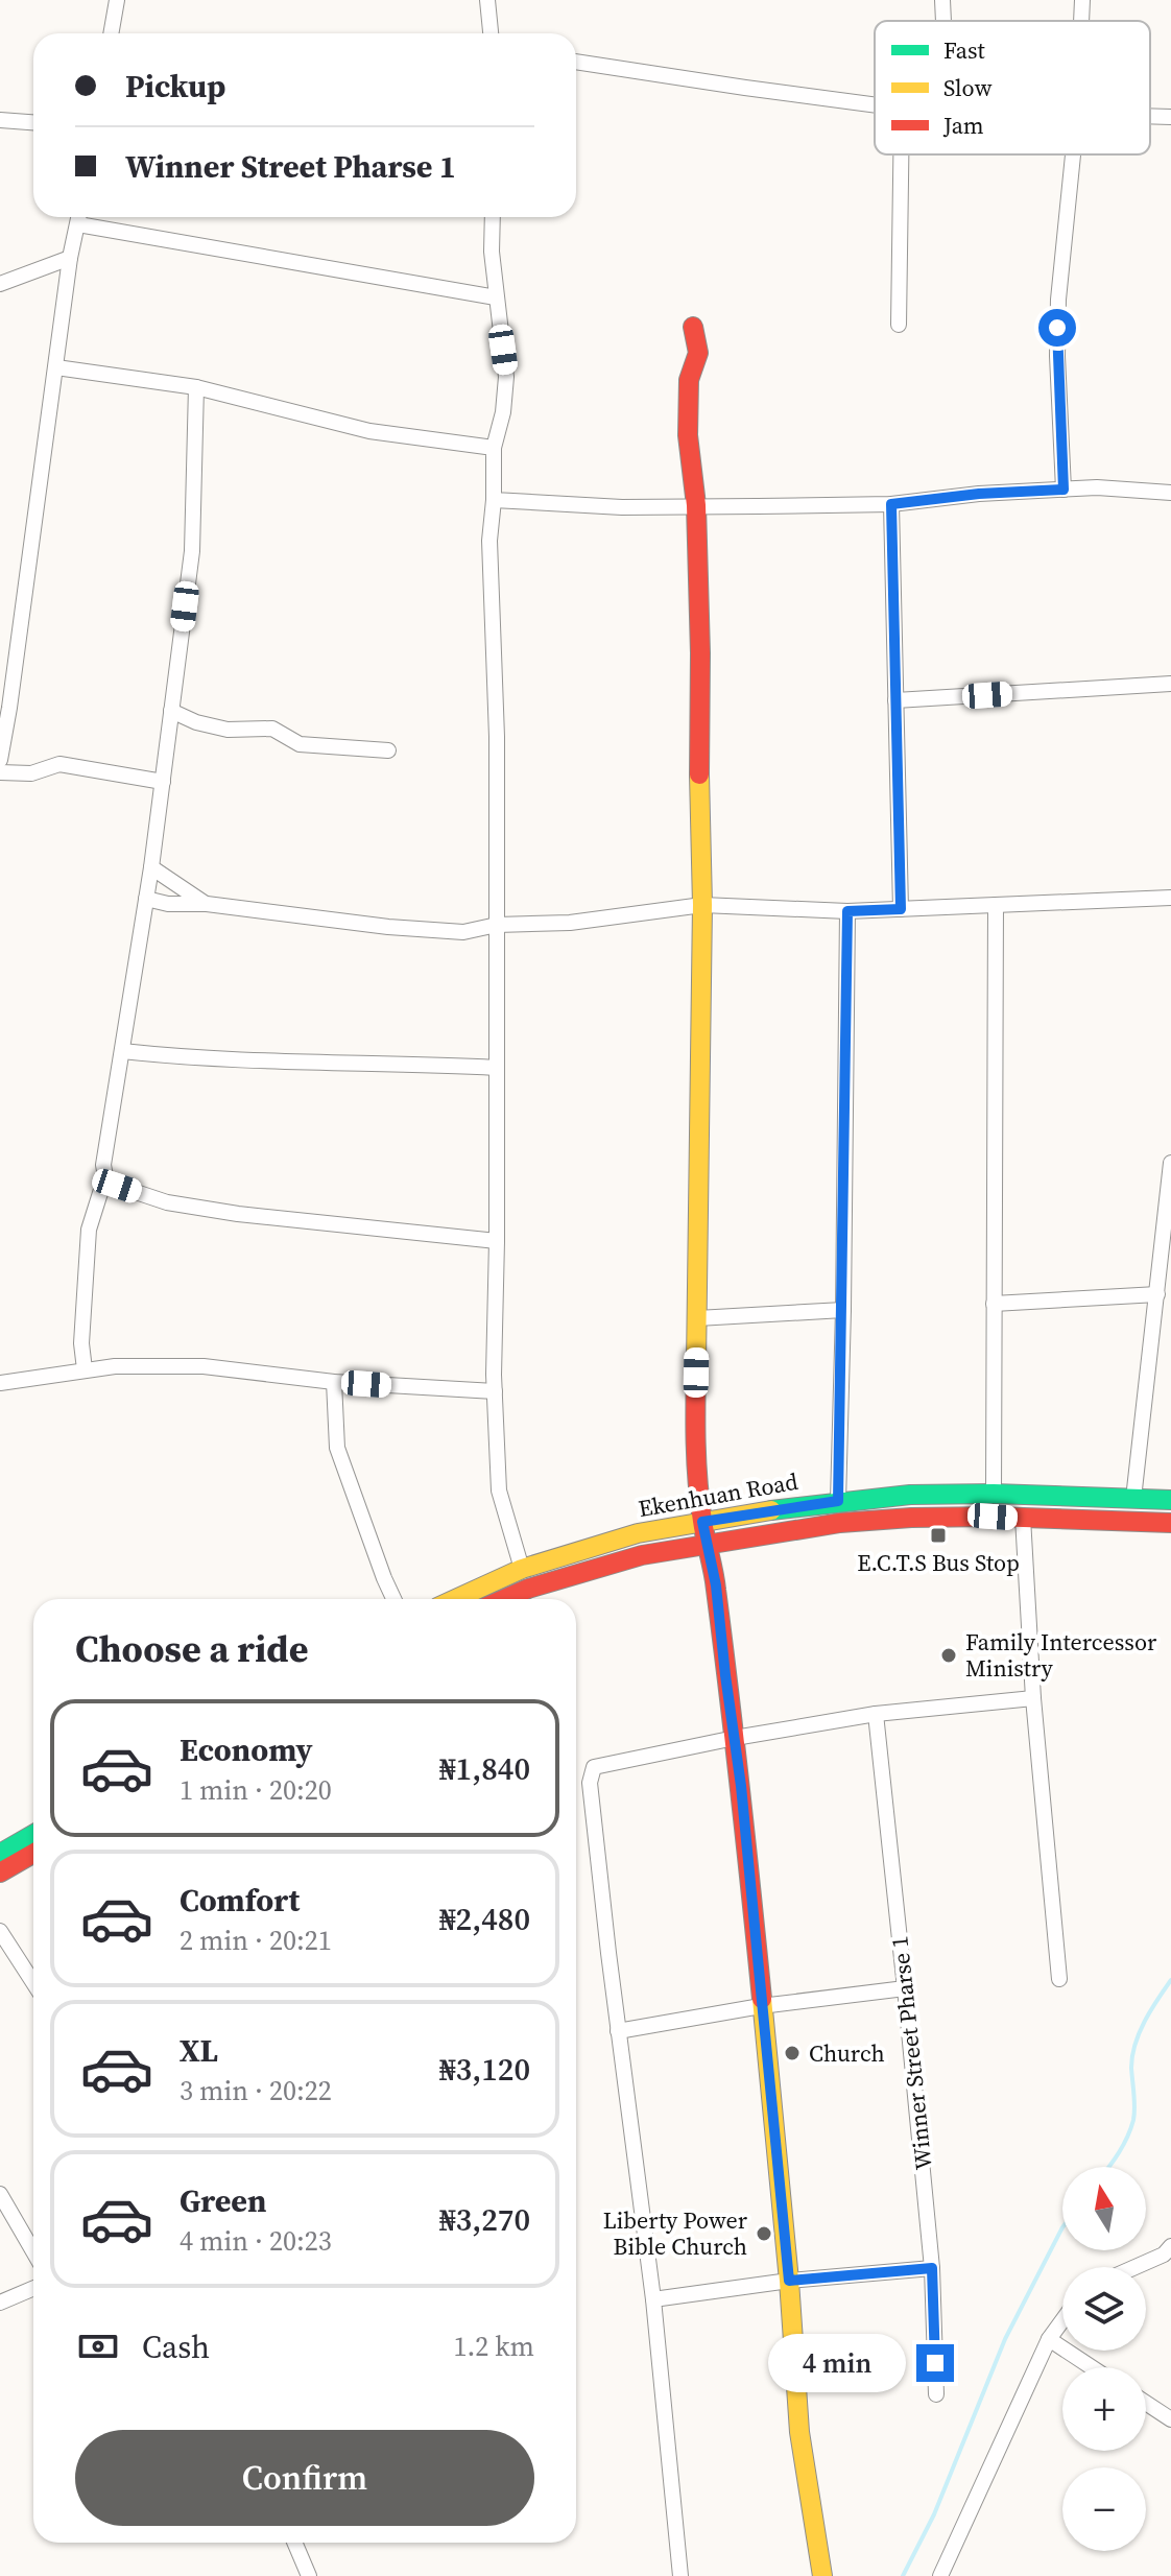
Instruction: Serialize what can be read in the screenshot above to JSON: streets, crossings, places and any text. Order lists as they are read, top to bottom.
{
  "streets": {
    "street": ["Ekenhuan Road", "Winner Street Pharse 1"]
  },
  "places": {
    "transit": ["E.C.T.S Bus Stop"],
    "other": ["Family Intercessor Ministry", "Church", "Liberty Power Bible Church"]
  },
  "legend": ["Fast", "Slow", "Jam"],
  "north": "top",
  "page": {
    "banner": ["Pickup", "Winner Street Pharse 1"],
    "heading": "Choose a ride",
    "list": [
      {
        "name": "Economy",
        "note": "1 min · 20:20",
        "value": "₦1,840"
      },
      {
        "name": "Comfort",
        "note": "2 min · 20:21",
        "value": "₦2,480"
      },
      {
        "name": "XL",
        "note": "3 min · 20:22",
        "value": "₦3,120"
      },
      {
        "name": "Green",
        "note": "4 min · 20:23",
        "value": "₦3,270"
      }
    ],
    "map_buttons": ["+", "−"],
    "pay": ["Cash", "1.2 km"],
    "bubble": "4 min",
    "buttons": "Confirm"
  }
}
